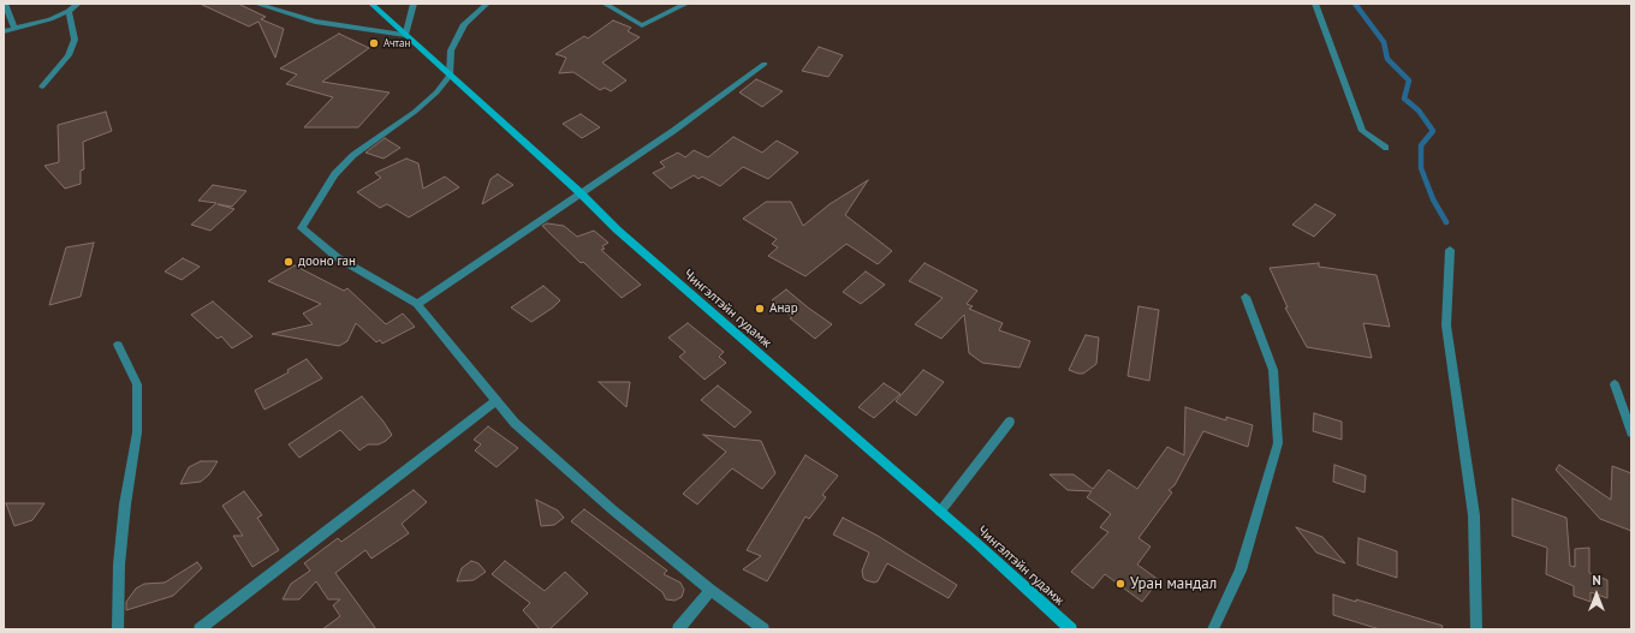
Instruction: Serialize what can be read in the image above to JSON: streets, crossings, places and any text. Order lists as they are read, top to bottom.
{
  "streets": {
    "main road": ["Чингэлтэйн гудамж"]
  },
  "places": [
    "Ачтан",
    "дооно ган",
    "Анар",
    "Уран мандал"
  ],
  "north": "top"
}
